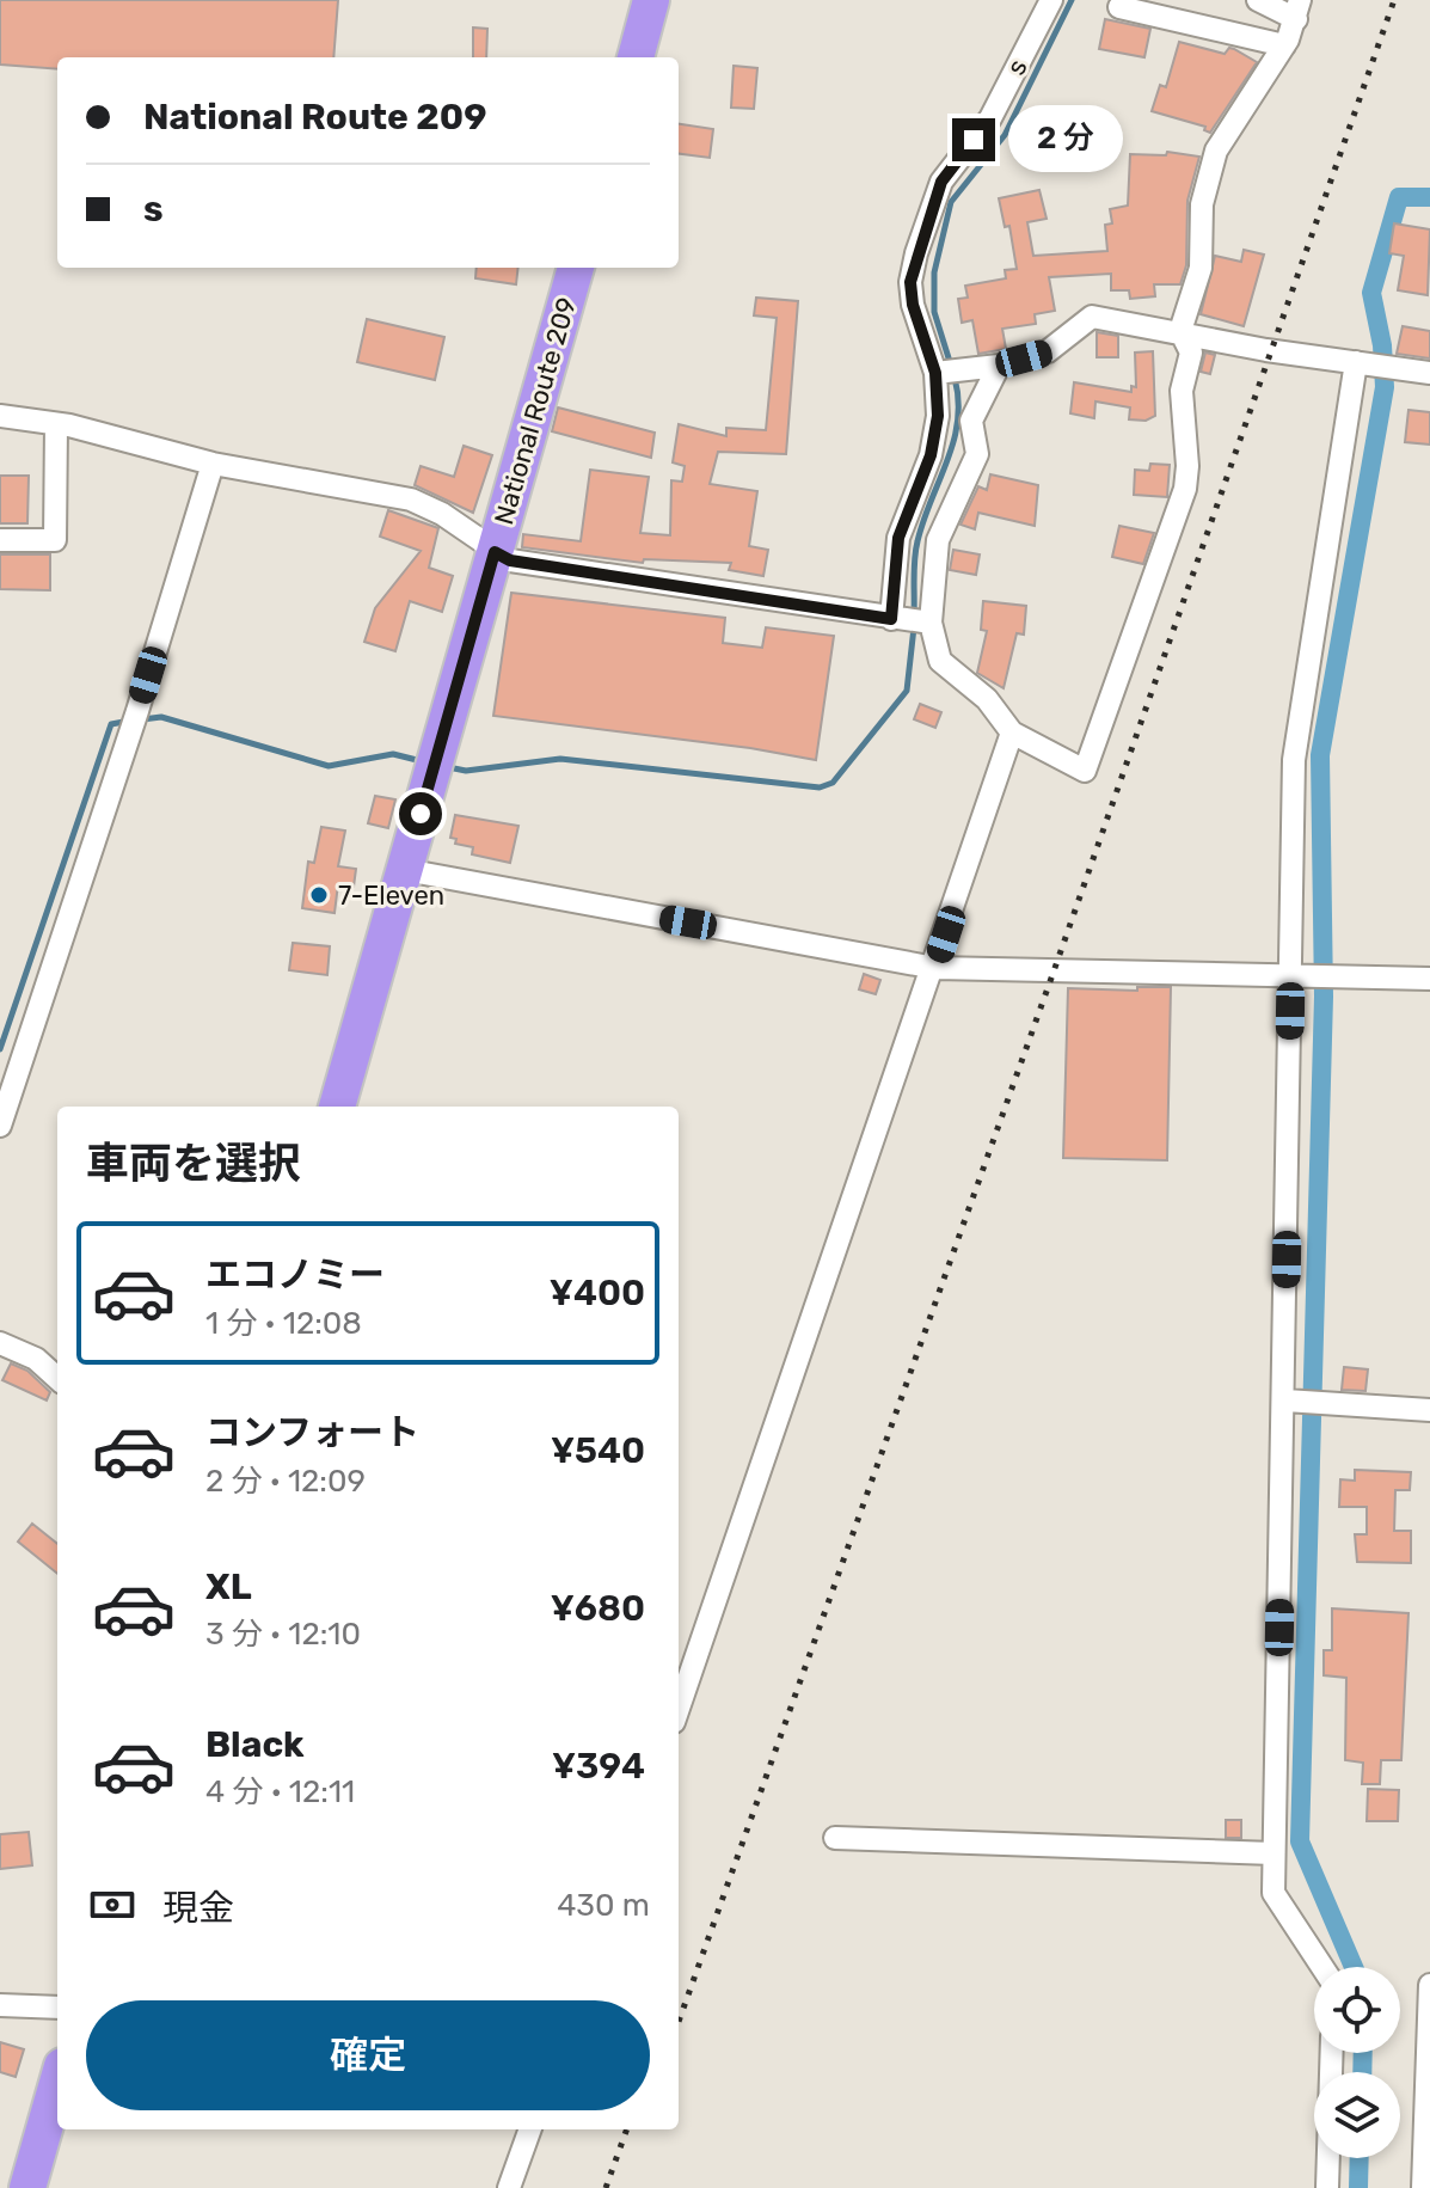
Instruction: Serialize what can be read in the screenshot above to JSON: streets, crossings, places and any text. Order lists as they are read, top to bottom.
{
  "streets": {
    "highway": ["National Route 209"],
    "street": ["s"]
  },
  "places": ["7-Eleven"],
  "page": {
    "banner": ["National Route 209", "s"],
    "bubble": "2 分",
    "heading": "車両を選択",
    "list": [
      {
        "name": "エコノミー",
        "note": "1 分 · 12:08",
        "value": "¥400"
      },
      {
        "name": "コンフォート",
        "note": "2 分 · 12:09",
        "value": "¥540"
      },
      {
        "name": "XL",
        "note": "3 分 · 12:10",
        "value": "¥680"
      },
      {
        "name": "Black",
        "note": "4 分 · 12:11",
        "value": "¥394"
      }
    ],
    "pay": ["現金", "430 m"],
    "buttons": "確定"
  }
}
